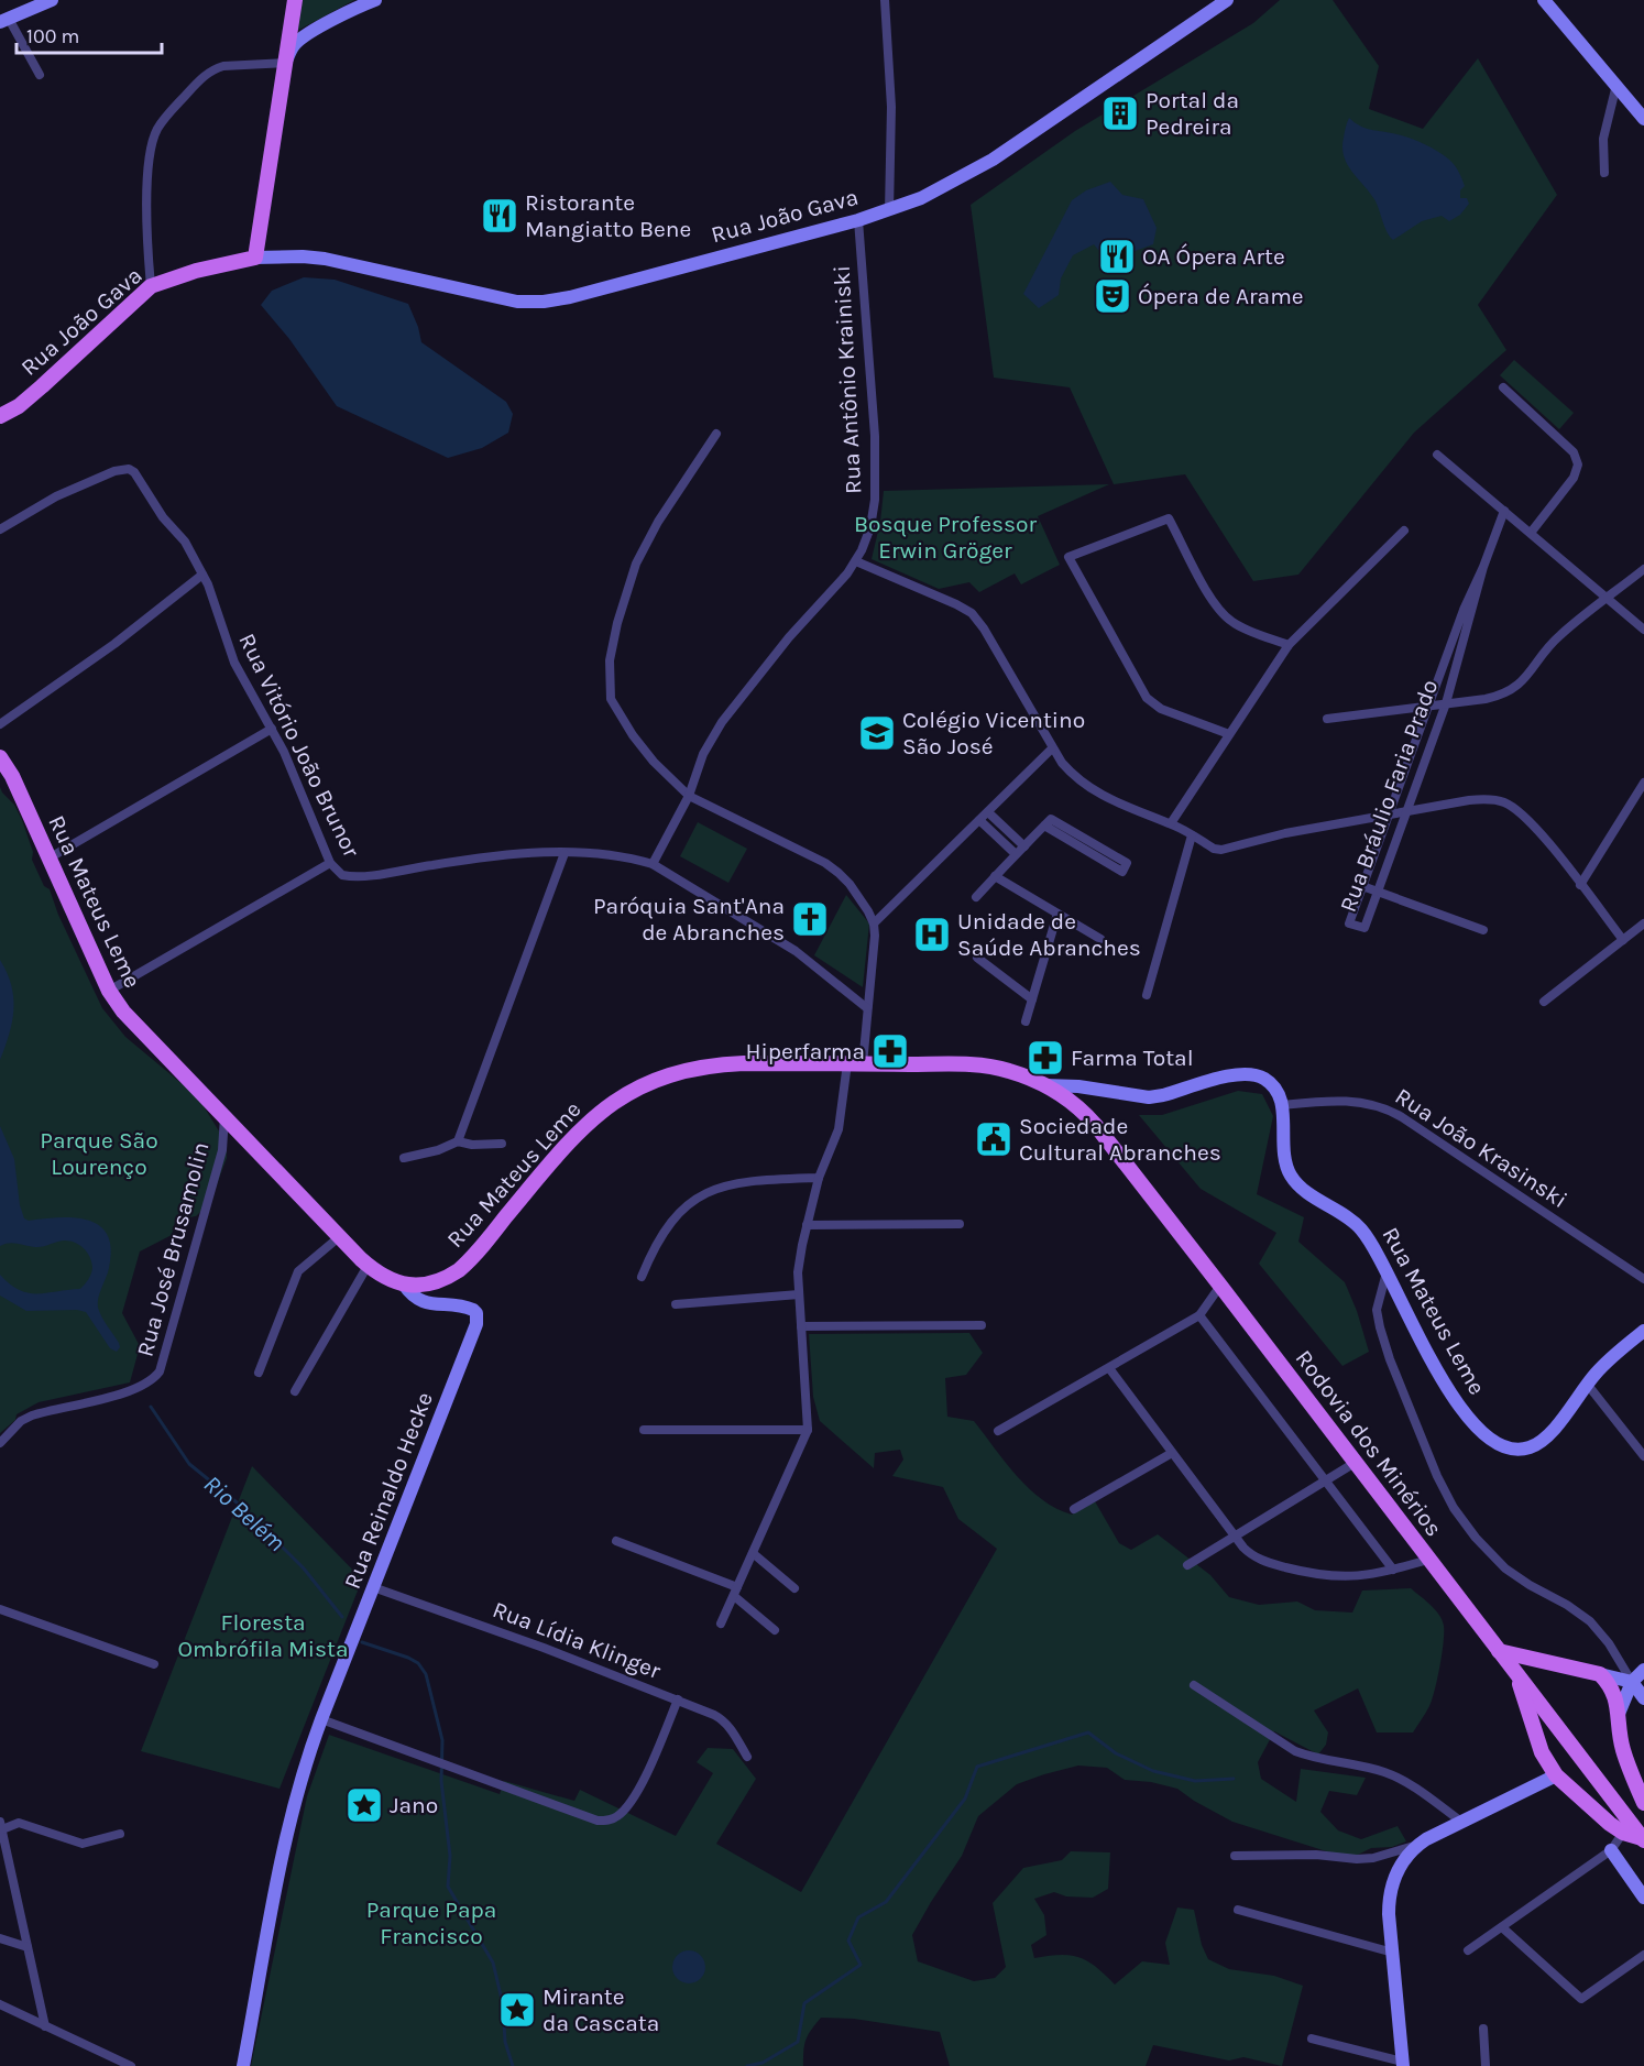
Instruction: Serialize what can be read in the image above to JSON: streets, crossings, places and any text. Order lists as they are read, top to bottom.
{
  "streets": {
    "main road": ["Rua João Gava", "Rua Mateus Leme", "Rodovia dos Minérios"],
    "street": [
      "Rua Antônio Krainiski",
      "Rua Vitório João Brunor",
      "Rua Bráulio Faria Prado",
      "Rua João Krasinski",
      "Rua José Brusamolin",
      "Rua Reinaldo Hecke",
      "Rua Lídia Klinger"
    ]
  },
  "crossings": [
    ["Rua João Gava", "Rua Antônio Krainiski"],
    ["Rua Antônio Krainiski", "Rua Vitório João Brunor"],
    ["Rua Mateus Leme", "Rua João Krasinski"],
    ["Rua Mateus Leme", "Rua José Brusamolin"],
    ["Rua Mateus Leme", "Rodovia dos Minérios"],
    ["Rua Mateus Leme", "Rua Reinaldo Hecke"],
    ["Rua Reinaldo Hecke", "Rua Lídia Klinger"]
  ],
  "water": ["Rio Belém"],
  "parks": [
    "Bosque Professor Erwin Gröger",
    "Parque São Lourenço",
    "Floresta Ombrófila Mista",
    "Parque Papa Francisco"
  ],
  "places": {
    "building": ["Portal da Pedreira"],
    "restaurant": ["Ristorante Mangiatto Bene", "OA Ópera Arte"],
    "theatre": ["Ópera de Arame"],
    "school or university": ["Colégio Vicentino São José"],
    "church": ["Paróquia Sant'Ana de Abranches"],
    "hospital": ["Unidade de Saúde Abranches"],
    "pharmacy": ["Hiperfarma", "Farma Total"],
    "public building": ["Sociedade Cultural Abranches"],
    "place": ["Jano", "Mirante da Cascata"]
  },
  "scale_bar": "100 m"
}
